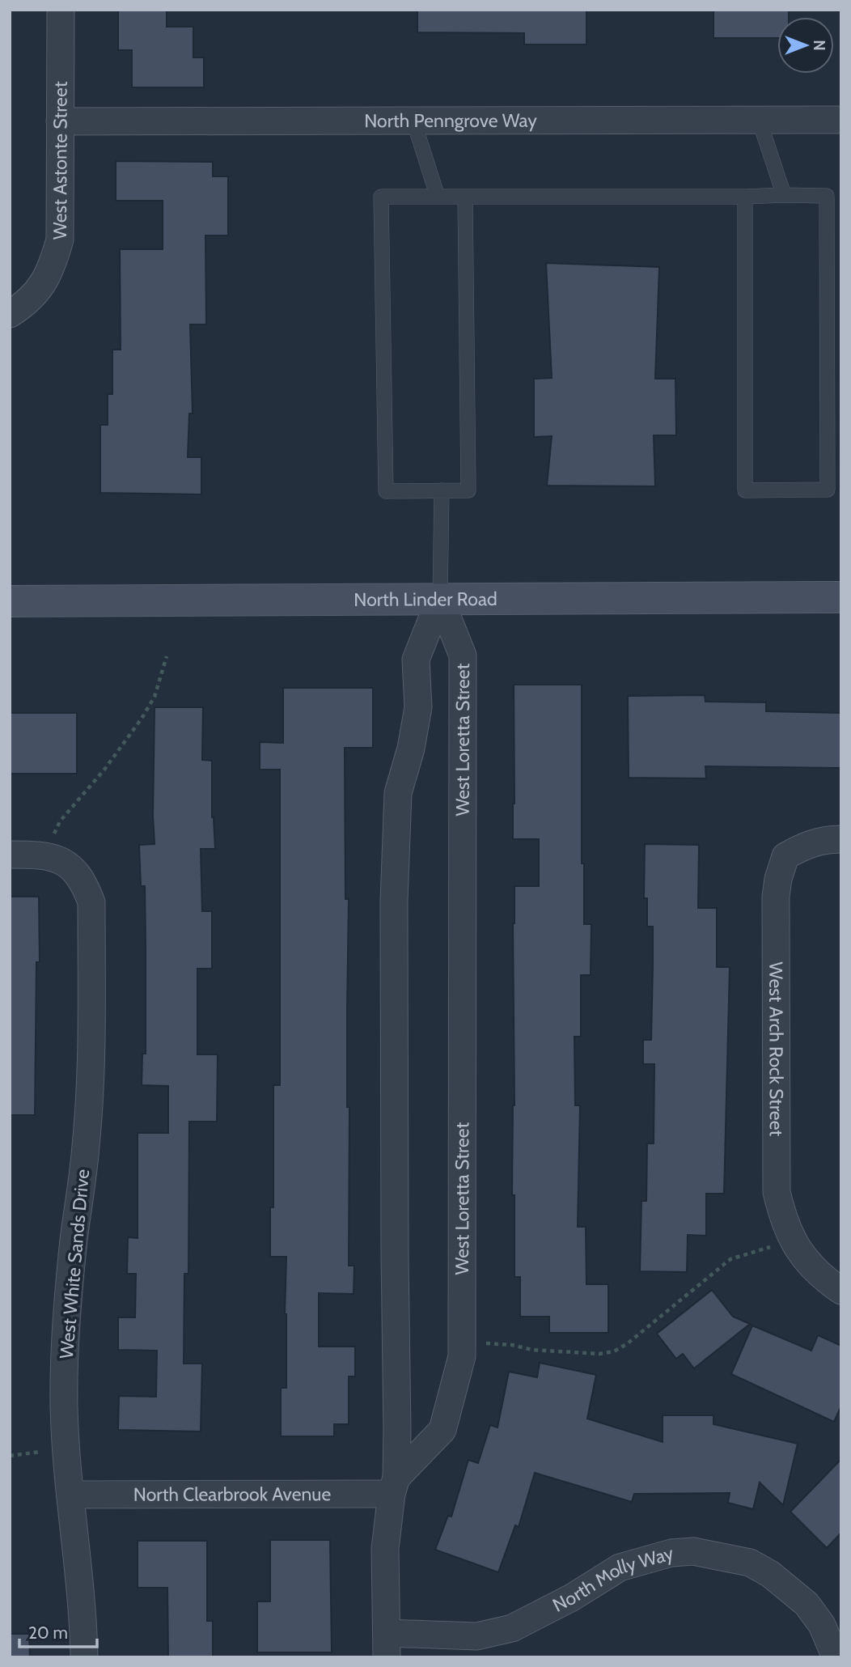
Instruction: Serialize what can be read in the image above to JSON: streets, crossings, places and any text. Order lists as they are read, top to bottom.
{
  "streets": {
    "main road": ["North Linder Road"],
    "street": [
      "North Penngrove Way",
      "West Astonte Street",
      "West Loretta Street",
      "West Arch Rock Street",
      "West White Sands Drive",
      "North Clearbrook Avenue",
      "North Molly Way"
    ]
  },
  "crossings": [
    ["North Penngrove Way", "West Astonte Street"],
    ["North Linder Road", "West Loretta Street"],
    ["West Loretta Street", "North Clearbrook Avenue"],
    ["West White Sands Drive", "North Clearbrook Avenue"]
  ],
  "scale_bar": "20 m",
  "north": "right"
}
